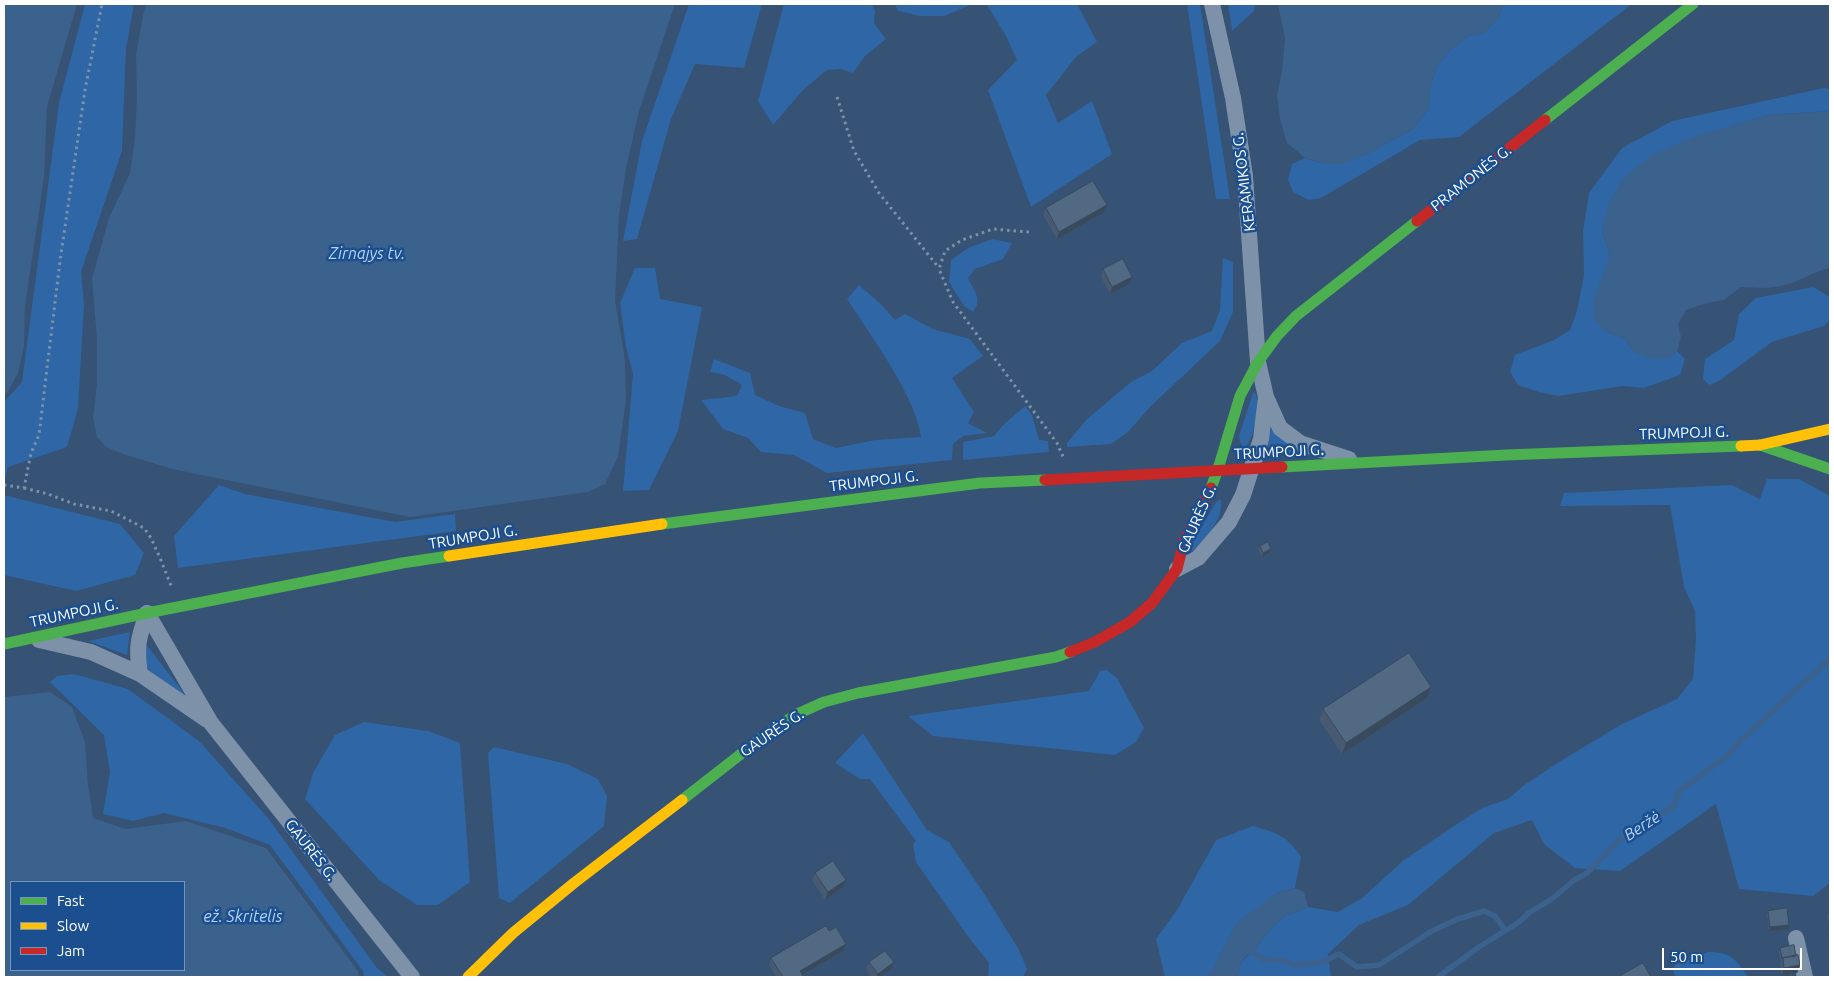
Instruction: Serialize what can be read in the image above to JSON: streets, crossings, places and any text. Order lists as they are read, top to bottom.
{
  "streets": {
    "main road": ["PRAMONĖS G.", "TRUMPOJI G.", "GAURĖS G."],
    "street": ["KERAMIKOS G."]
  },
  "crossings": [
    ["PRAMONĖS G.", "KERAMIKOS G."],
    ["PRAMONĖS G.", "TRUMPOJI G."],
    ["PRAMONĖS G.", "GAURĖS G."],
    ["TRUMPOJI G.", "GAURĖS G."]
  ],
  "water": ["Zirnajys tv.", "Beržė", "ež. Skritelis"],
  "legend": ["Fast", "Slow", "Jam"],
  "scale_bar": "50 m"
}
